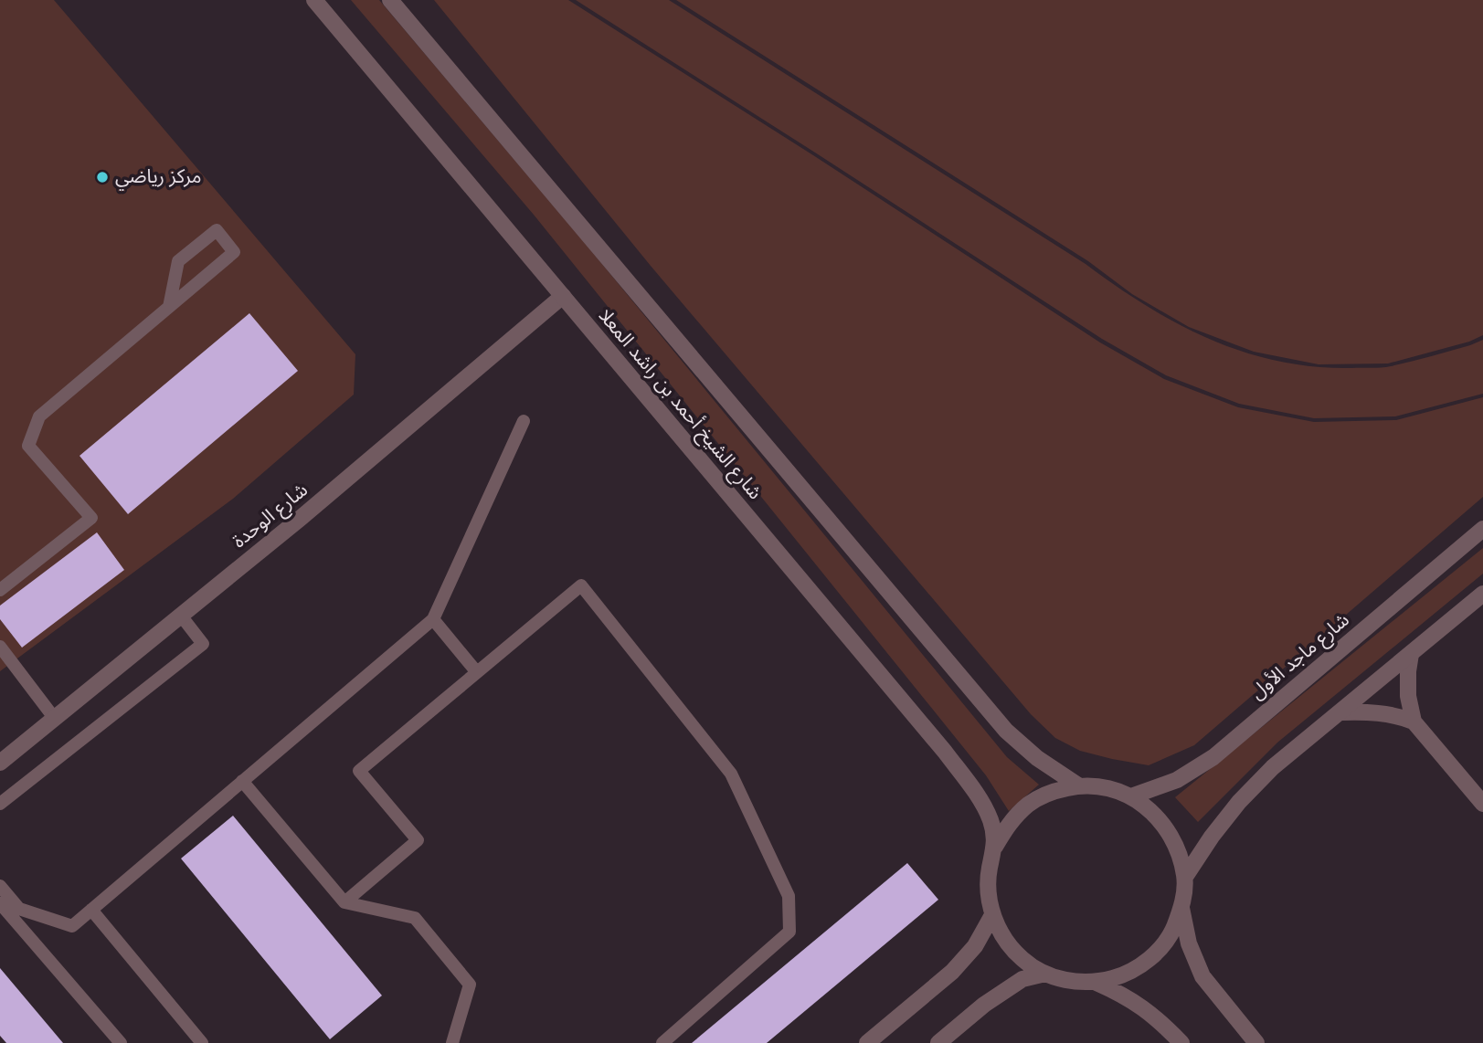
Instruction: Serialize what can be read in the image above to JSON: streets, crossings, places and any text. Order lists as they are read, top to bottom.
{
  "streets": {
    "street": ["شارع الشيخ أحمد بن راشد المعلا", "شارع الوحدة", "شارع ماجد الأول"]
  },
  "crossings": [
    ["شارع الشيخ أحمد بن راشد المعلا", "شارع الوحدة"],
    ["شارع الشيخ أحمد بن راشد المعلا", "شارع ماجد الأول"]
  ],
  "places": ["مركز رياضي"]
}
